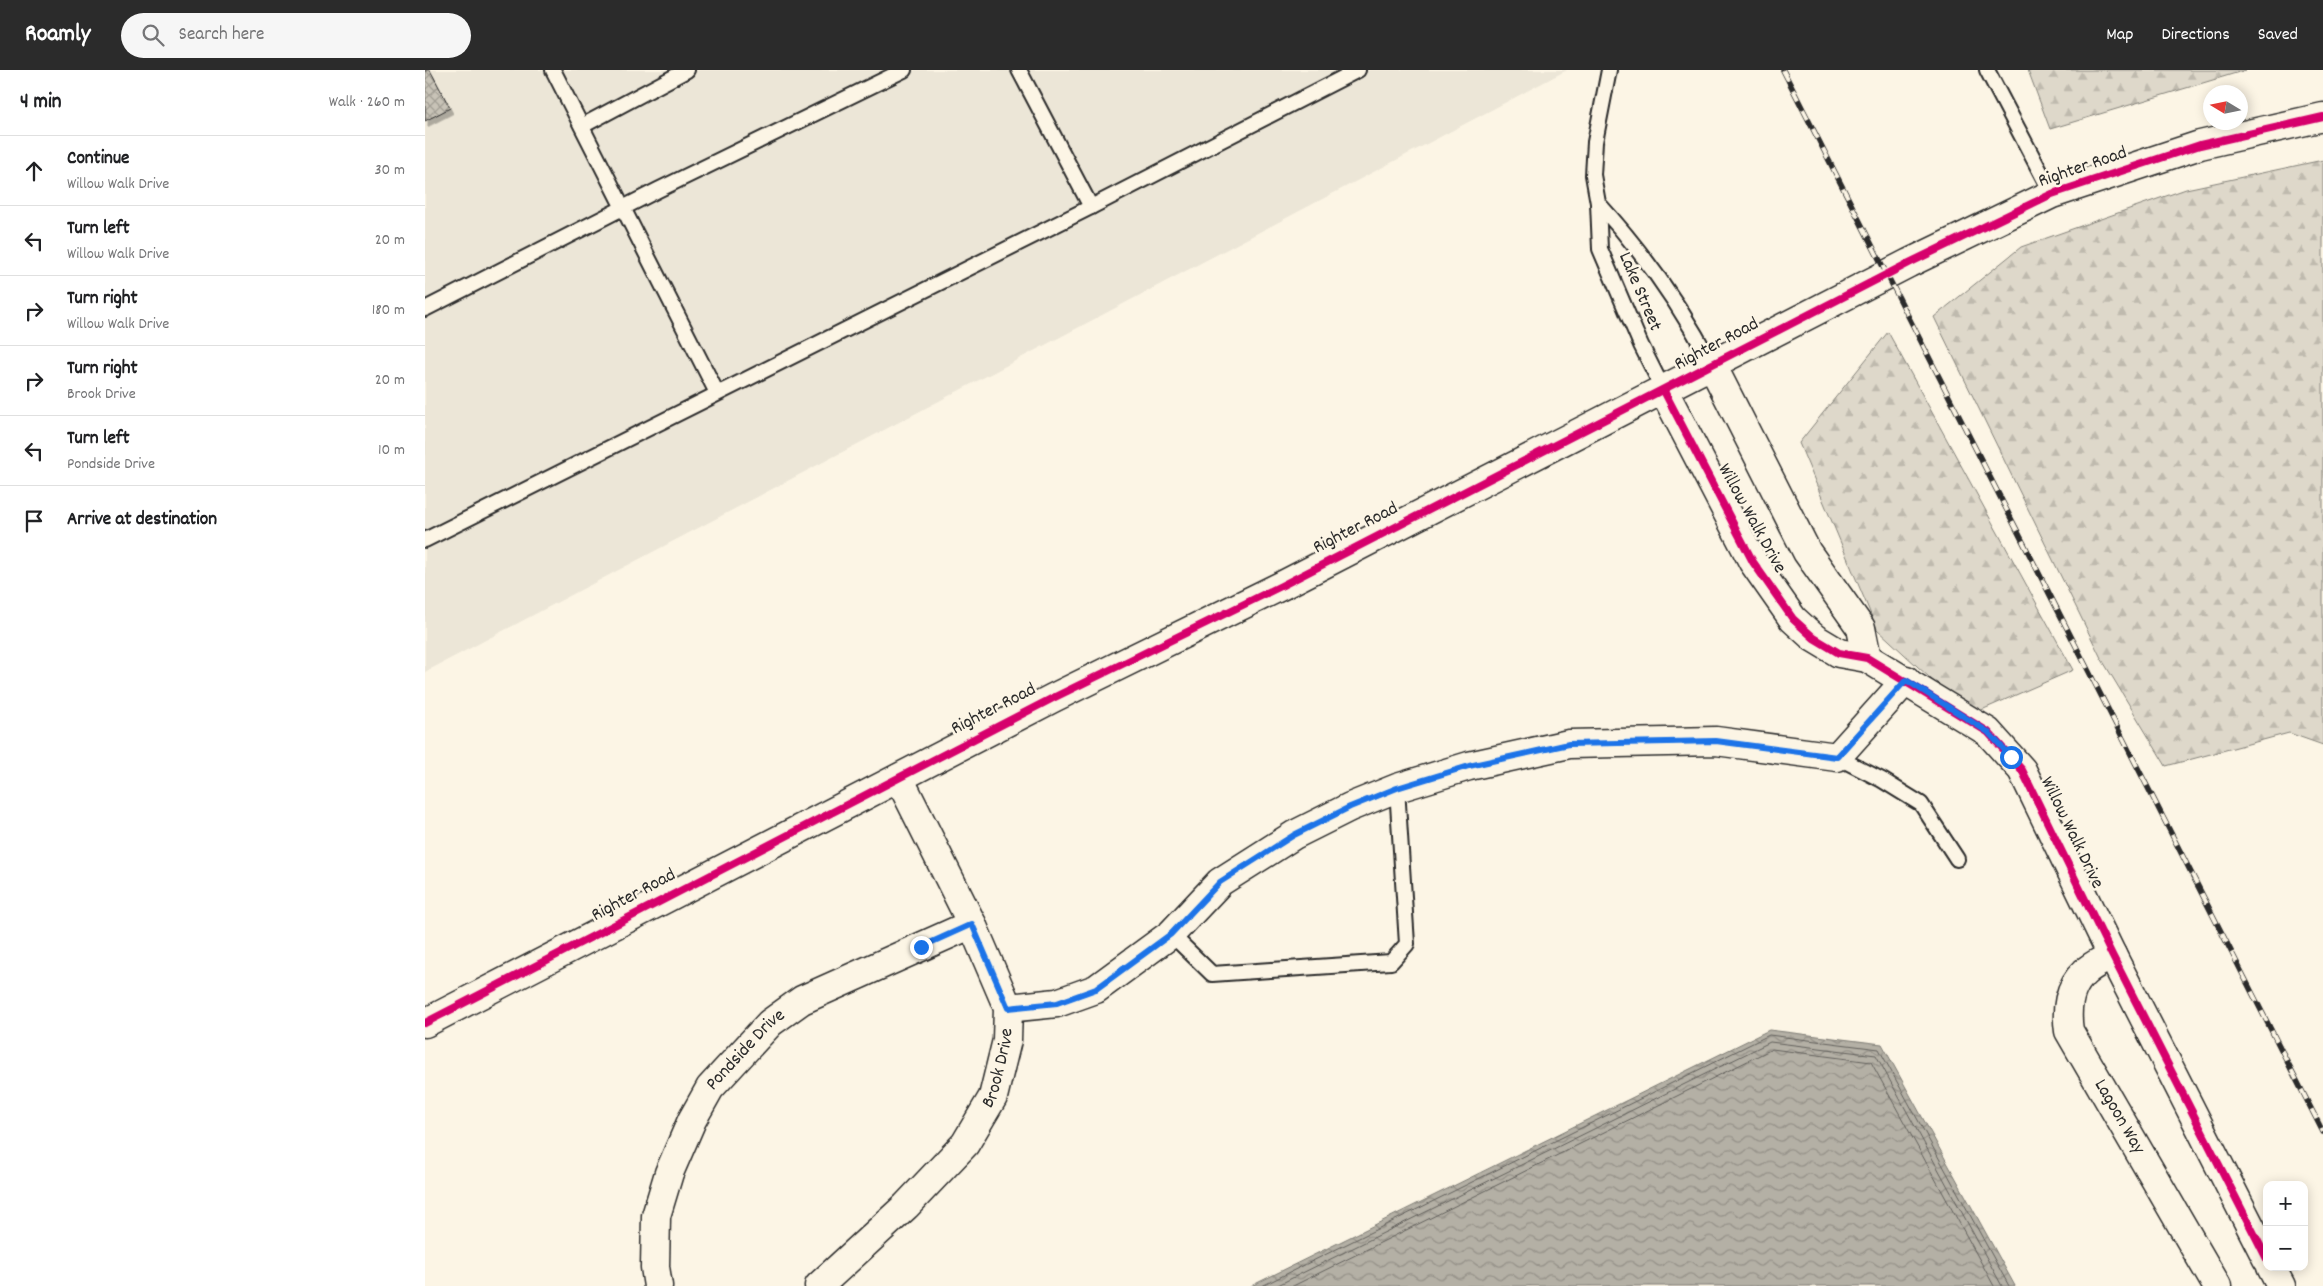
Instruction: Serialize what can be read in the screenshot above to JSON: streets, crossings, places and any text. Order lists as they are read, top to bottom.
{
  "streets": {
    "street": [
      "Righter Road",
      "Willow Walk Drive",
      "Pondside Drive",
      "Brook Drive",
      "Lagoon Way"
    ],
    "lane": ["Lake Street"]
  },
  "crossings": [
    ["Righter Road", "Lake Street"],
    ["Righter Road", "Willow Walk Drive"],
    ["Righter Road", "Brook Drive"],
    ["Lake Street", "Willow Walk Drive"],
    ["Willow Walk Drive", "Lagoon Way"],
    ["Pondside Drive", "Brook Drive"]
  ],
  "north": "left",
  "page": {
    "header": "Roamly",
    "search": "Search here",
    "nav": ["Map", "Directions", "Saved"],
    "heading": ["4 min", "Walk · 260 m"],
    "list": [
      ["Continue", "Willow Walk Drive", "30 m"],
      ["Turn left", "Willow Walk Drive", "20 m"],
      ["Turn right", "Willow Walk Drive", "180 m"],
      ["Turn right", "Brook Drive", "20 m"],
      ["Turn left", "Pondside Drive", "10 m"],
      "Arrive at destination"
    ],
    "map_buttons": ["+", "−"]
  }
}
